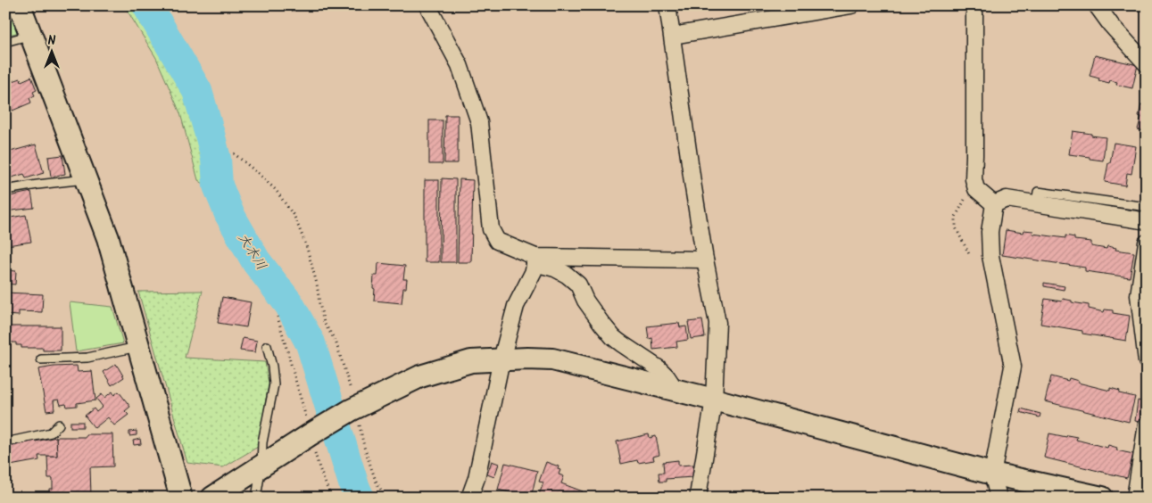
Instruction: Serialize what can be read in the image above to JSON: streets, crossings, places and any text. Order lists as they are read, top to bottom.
{
  "water": ["大木川"],
  "north": "top"
}
